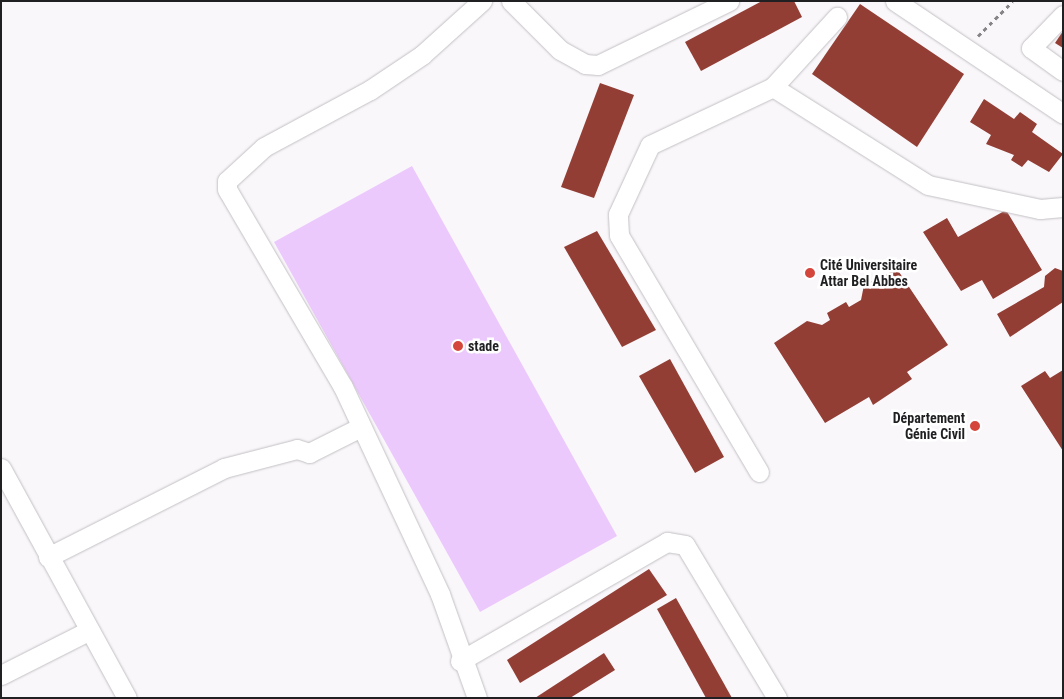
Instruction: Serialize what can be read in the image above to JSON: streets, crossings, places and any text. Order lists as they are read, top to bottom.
{
  "places": ["Cité Universitaire Attar Bel Abbes", "stade", "Département Génie Civil"]
}
